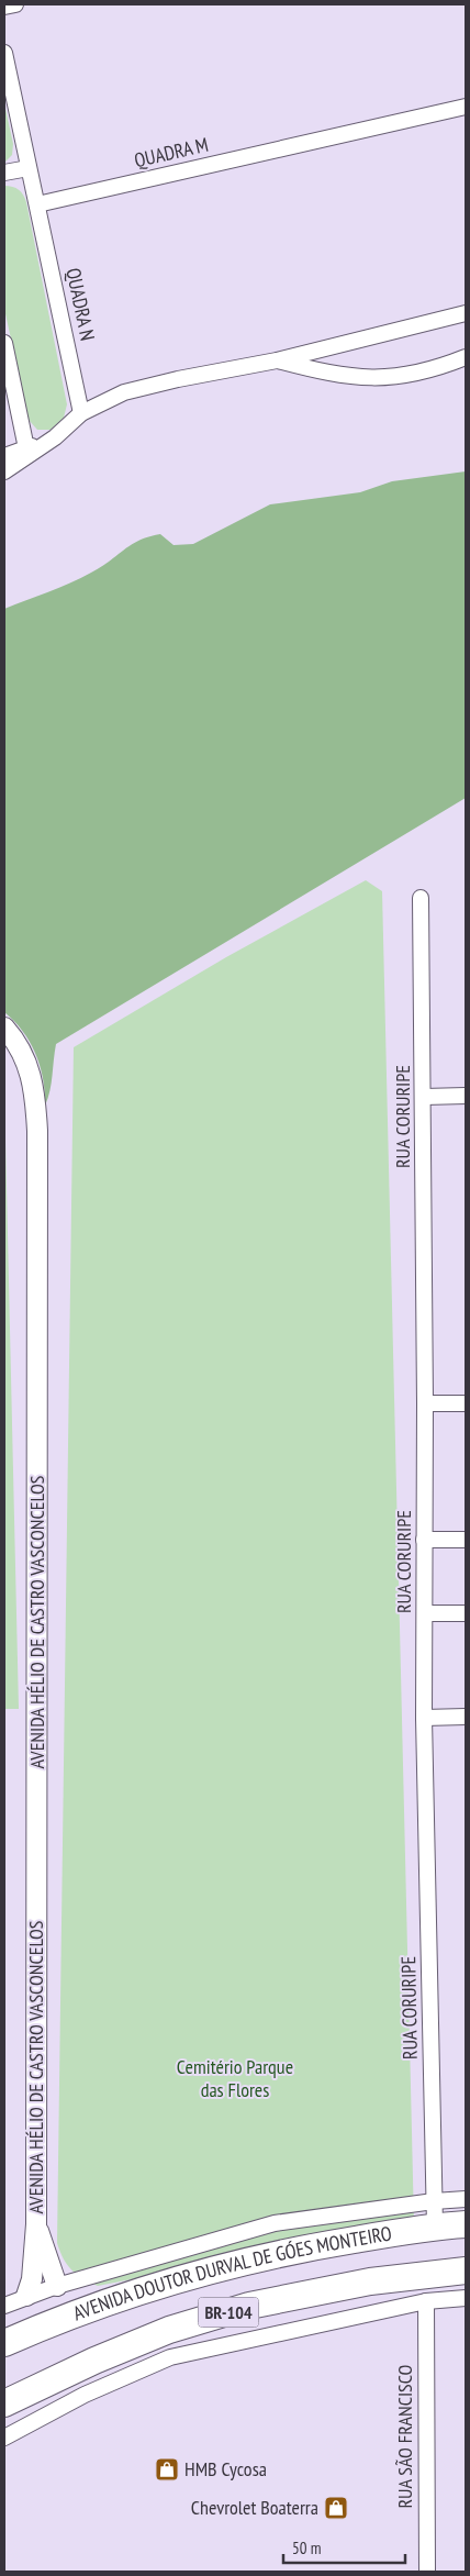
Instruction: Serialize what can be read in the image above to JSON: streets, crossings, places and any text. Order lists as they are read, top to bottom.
{
  "streets": {
    "highway": ["AVENIDA DOUTOR DURVAL DE GÓES MONTEIRO", "BR-104"],
    "street": [
      "QUADRA M",
      "QUADRA N",
      "RUA CORURIPE",
      "AVENIDA HÉLIO DE CASTRO VASCONCELOS",
      "RUA SÃO FRANCISCO"
    ]
  },
  "crossings": [
    ["QUADRA M", "QUADRA N"],
    ["RUA CORURIPE", "AVENIDA DOUTOR DURVAL DE GÓES MONTEIRO"]
  ],
  "parks": ["Cemitério Parque das Flores"],
  "places": {
    "shop": ["HMB Cycosa", "Chevrolet Boaterra"]
  },
  "scale_bar": "50 m"
}
